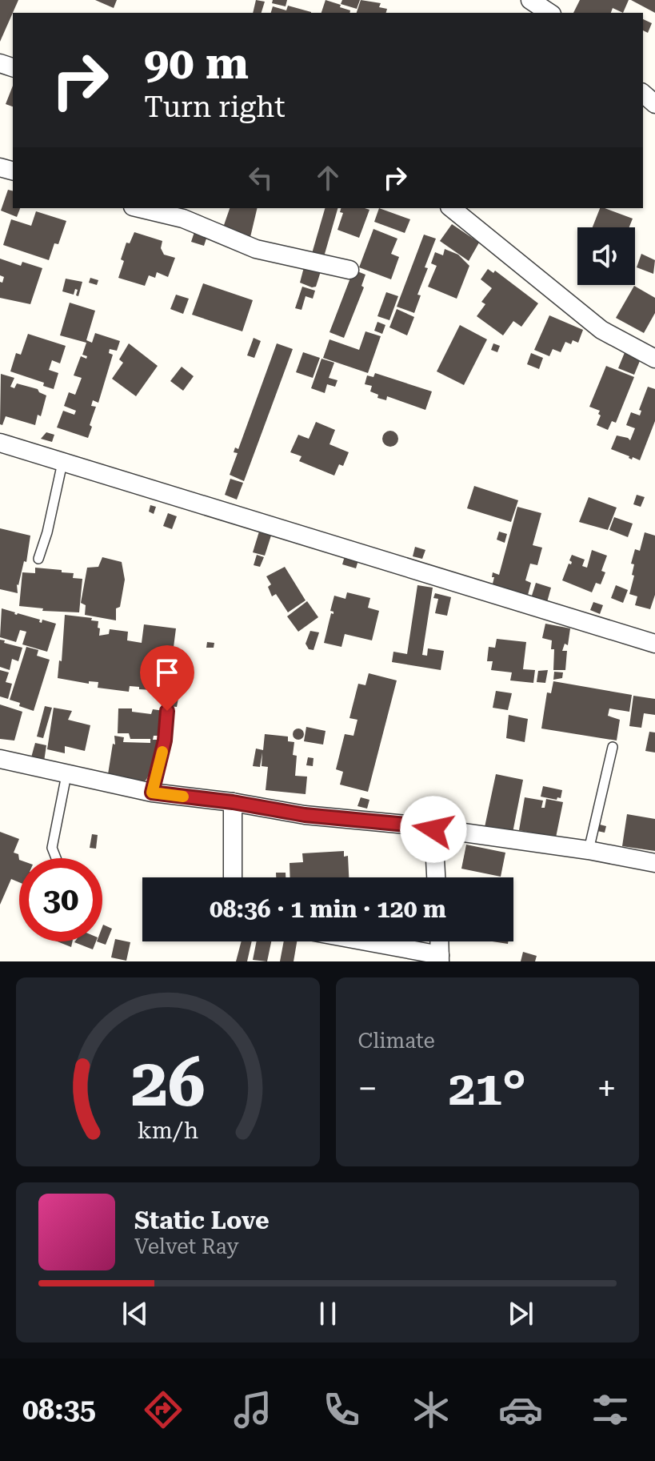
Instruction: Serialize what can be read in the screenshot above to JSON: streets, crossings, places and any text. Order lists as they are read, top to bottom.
{
  "page": {
    "turn": ["90 m", "Turn right"],
    "limit": "30",
    "trip": "08:36 · 1 min · 120 m",
    "tile": "Climate",
    "heat": ["−", "21°", "+"],
    "song": ["Static Love", "Velvet Ray"],
    "tabs": "08:35",
    "gauge": ["26", "km/h"]
  }
}
